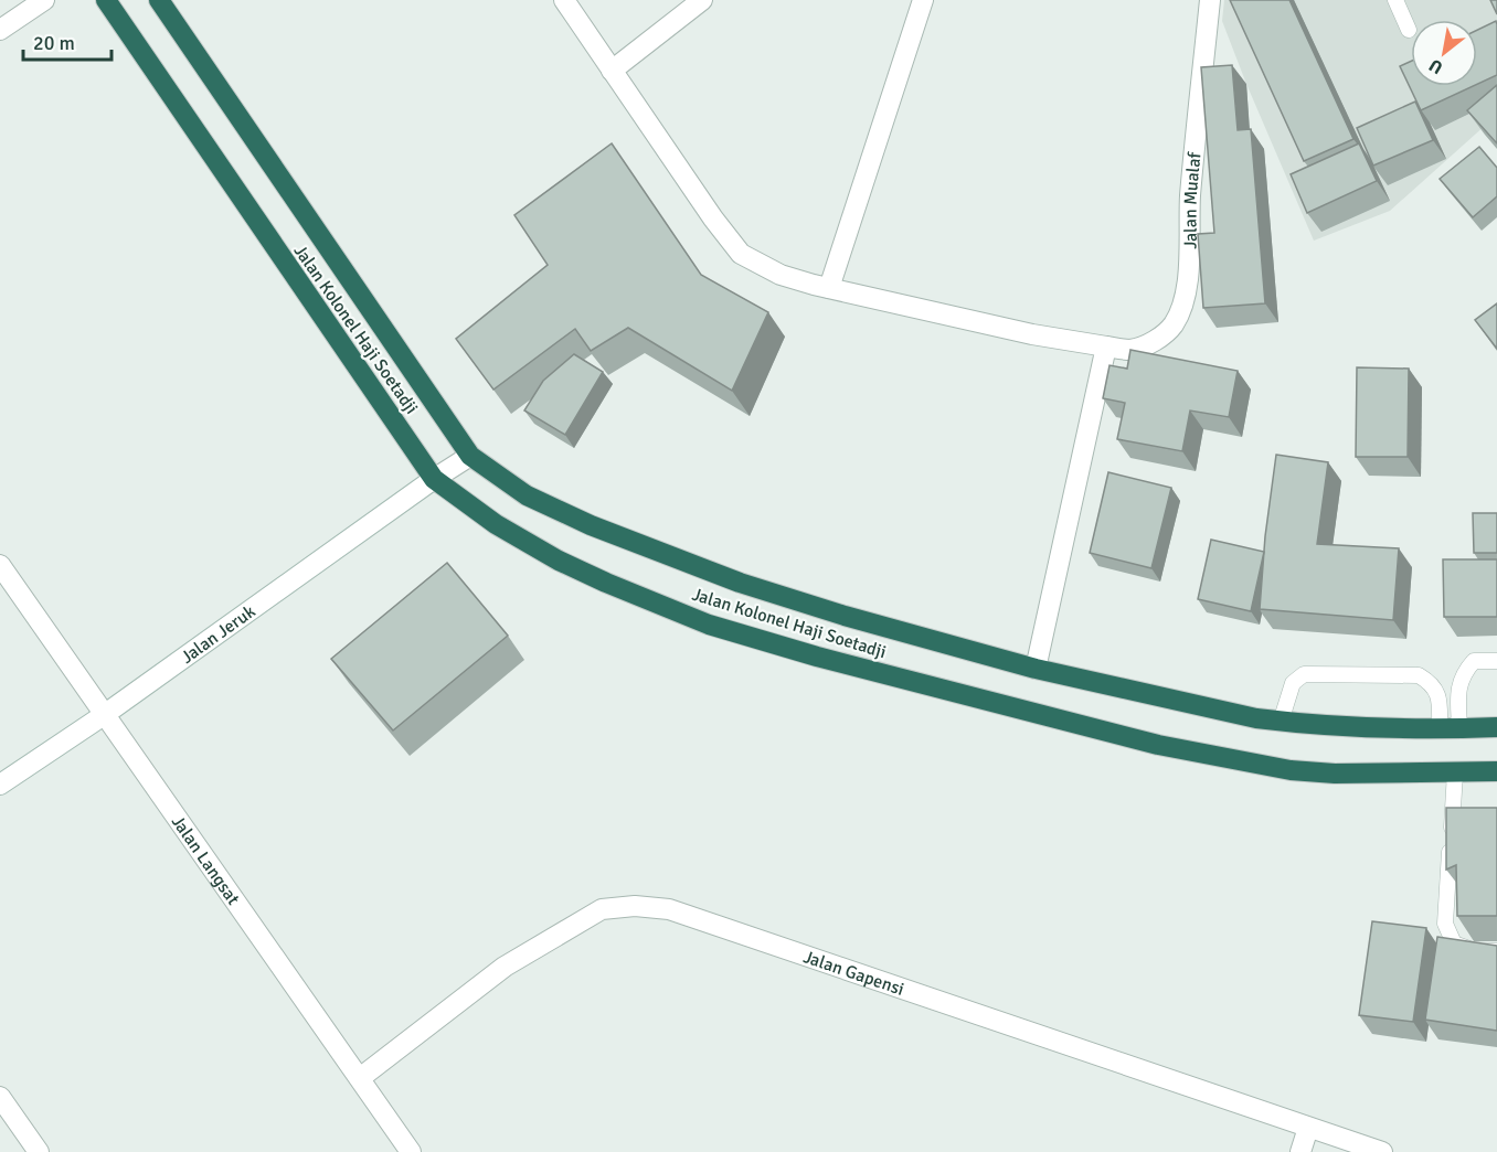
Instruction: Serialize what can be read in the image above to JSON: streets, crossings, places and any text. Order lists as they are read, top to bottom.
{
  "streets": {
    "highway": ["Jalan Kolonel Haji Soetadji"],
    "street": [
      "Jalan Mualaf",
      "Jalan Jeruk",
      "Jalan Langsat",
      "Jalan Gapensi"
    ]
  },
  "crossings": [
    ["Jalan Kolonel Haji Soetadji", "Jalan Jeruk"],
    ["Jalan Jeruk", "Jalan Langsat"],
    ["Jalan Langsat", "Jalan Gapensi"]
  ],
  "scale_bar": "20 m",
  "north": "bottom left"
}
